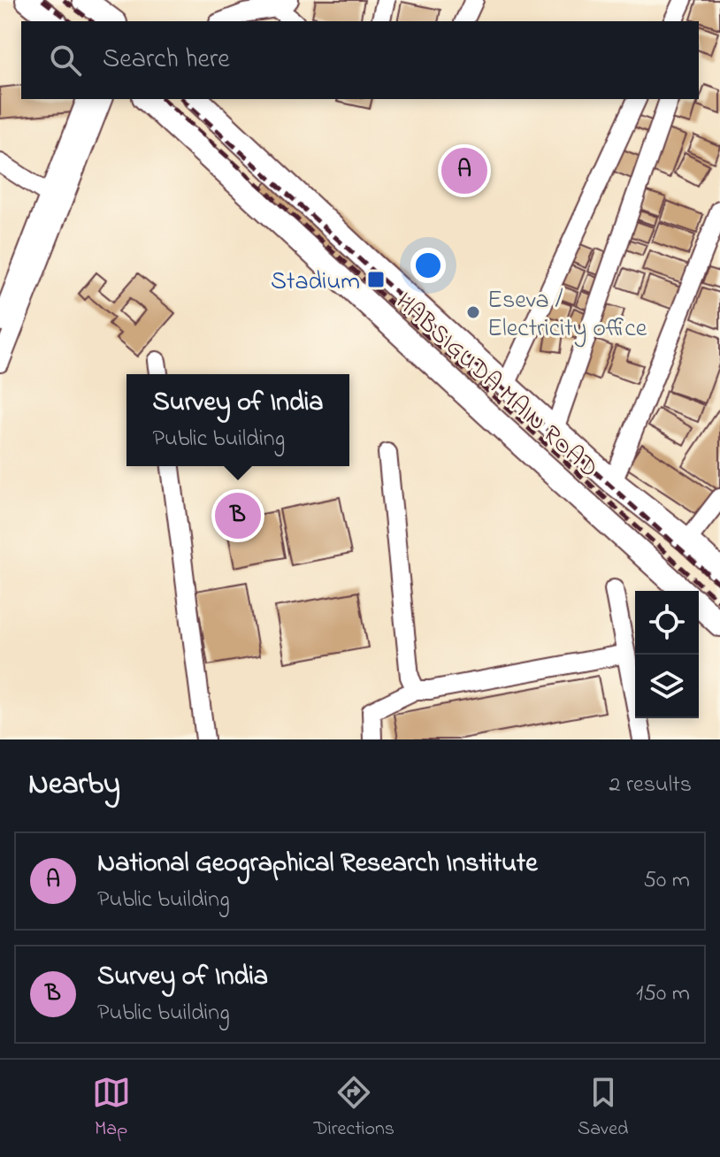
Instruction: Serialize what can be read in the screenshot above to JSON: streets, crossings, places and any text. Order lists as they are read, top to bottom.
{
  "streets": {
    "main road": ["HABSIGUDA MAIN ROAD"]
  },
  "places": {
    "transit": ["Stadium"],
    "other": ["Eseva / Electricity office"]
  },
  "page": {
    "search": "Search here",
    "pins": ["A", "B"],
    "popup": ["Survey of India", "Public building"],
    "heading": ["Nearby", "2 results"],
    "list": [
      {
        "mark": "A",
        "name": "National Geographical Research Institute",
        "note": "Public building",
        "value": "50 m"
      },
      {
        "mark": "B",
        "name": "Survey of India",
        "note": "Public building",
        "value": "150 m"
      }
    ],
    "nav": ["Map", "Directions", "Saved"]
  }
}
